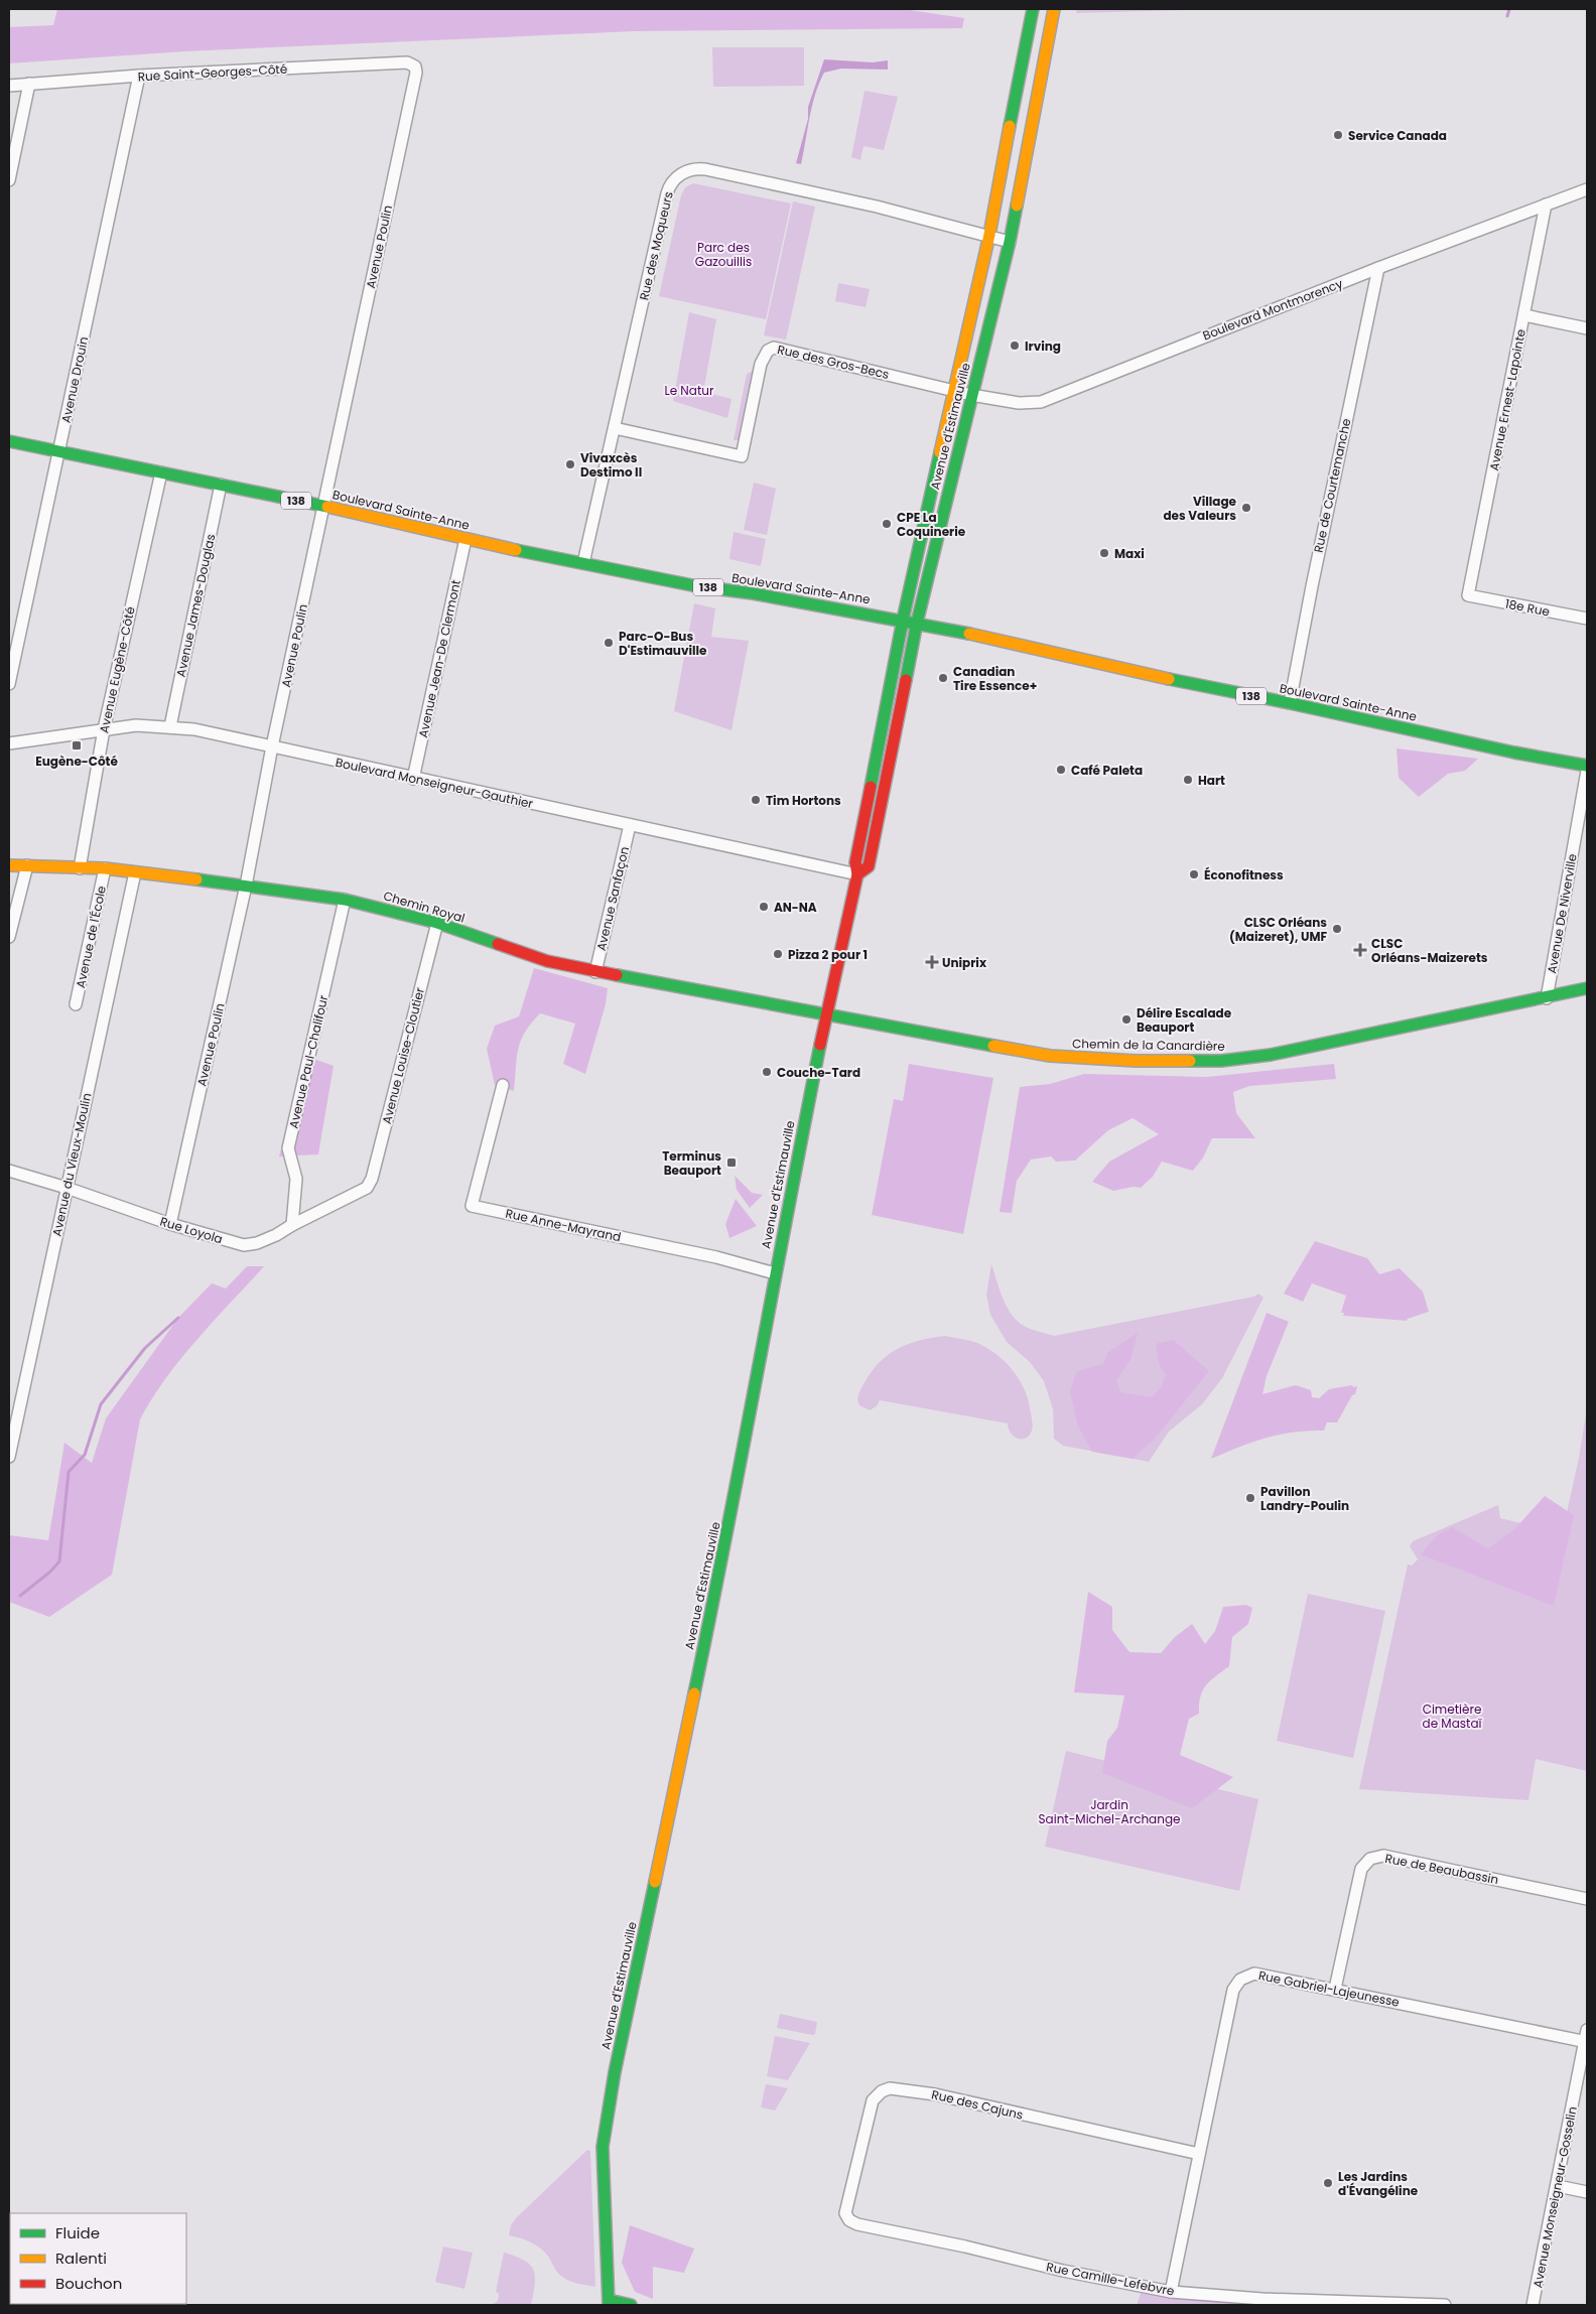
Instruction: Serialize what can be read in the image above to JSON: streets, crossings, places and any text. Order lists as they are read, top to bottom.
{
  "streets": {
    "main road": [
      "Avenue d'Estimauville",
      "138",
      "Boulevard Sainte-Anne",
      "Chemin Royal",
      "Chemin de la Canardière"
    ],
    "street": [
      "Rue Saint-Georges-Côté",
      "Rue des Moqueurs",
      "Avenue Poulin",
      "Boulevard Montmorency",
      "Rue des Gros-Becs",
      "Avenue Drouin",
      "Avenue Ernest-Lapointe",
      "Rue de Courtemanche",
      "Avenue James-Douglas",
      "18e Rue",
      "Avenue Jean-De Clermont",
      "Avenue Eugène-Côté",
      "Boulevard Monseigneur-Gauthier",
      "Avenue Sanfaçon",
      "Avenue De Niverville",
      "Avenue de l'École",
      "Avenue Louise-Cloutier",
      "Avenue Paul-Chalifour",
      "Avenue du Vieux-Moulin",
      "Rue Anne-Mayrand",
      "Rue Loyola",
      "Rue de Beaubassin",
      "Rue Gabriel-Lajeunesse",
      "Rue des Cajuns",
      "Avenue Monseigneur-Gosselin",
      "Rue Camille-Lefebvre"
    ]
  },
  "crossings": [
    ["Rue Saint-Georges-Côté", "Avenue Poulin"],
    ["Rue Saint-Georges-Côté", "Avenue Drouin"],
    ["Rue des Moqueurs", "Rue des Gros-Becs"],
    ["Rue des Moqueurs", "Avenue d'Estimauville"],
    ["Rue des Moqueurs", "Boulevard Sainte-Anne"],
    ["Avenue Poulin", "Boulevard Sainte-Anne"],
    ["Avenue Poulin", "Boulevard Monseigneur-Gauthier"],
    ["Avenue Poulin", "Chemin Royal"],
    ["Avenue Poulin", "Rue Loyola"],
    ["Boulevard Montmorency", "Rue des Gros-Becs"],
    ["Boulevard Montmorency", "Avenue Ernest-Lapointe"],
    ["Boulevard Montmorency", "Avenue d'Estimauville"],
    ["Boulevard Montmorency", "Rue de Courtemanche"],
    ["Rue des Gros-Becs", "Avenue d'Estimauville"],
    ["Avenue Drouin", "Boulevard Sainte-Anne"],
    ["Avenue Ernest-Lapointe", "18e Rue"],
    ["Avenue d'Estimauville", "Boulevard Sainte-Anne"],
    ["Avenue d'Estimauville", "Boulevard Monseigneur-Gauthier"],
    ["Avenue d'Estimauville", "Chemin Royal"],
    ["Avenue d'Estimauville", "Chemin de la Canardière"],
    ["Avenue d'Estimauville", "Rue Anne-Mayrand"],
    ["Rue de Courtemanche", "Boulevard Sainte-Anne"],
    ["Boulevard Sainte-Anne", "Avenue James-Douglas"],
    ["Boulevard Sainte-Anne", "Avenue Jean-De Clermont"],
    ["Boulevard Sainte-Anne", "Avenue Eugène-Côté"],
    ["Avenue James-Douglas", "Boulevard Monseigneur-Gauthier"],
    ["Avenue Jean-De Clermont", "Boulevard Monseigneur-Gauthier"],
    ["Avenue Eugène-Côté", "Boulevard Monseigneur-Gauthier"],
    ["Avenue Eugène-Côté", "Chemin Royal"],
    ["Boulevard Monseigneur-Gauthier", "Avenue Sanfaçon"],
    ["Avenue Sanfaçon", "Chemin Royal"],
    ["Chemin Royal", "Avenue de l'École"],
    ["Chemin Royal", "Chemin de la Canardière"],
    ["Chemin Royal", "Avenue Louise-Cloutier"],
    ["Chemin Royal", "Avenue Paul-Chalifour"],
    ["Chemin Royal", "Avenue du Vieux-Moulin"],
    ["Avenue De Niverville", "Chemin de la Canardière"],
    ["Avenue Louise-Cloutier", "Rue Loyola"],
    ["Avenue Paul-Chalifour", "Rue Loyola"],
    ["Avenue du Vieux-Moulin", "Rue Loyola"],
    ["Rue de Beaubassin", "Rue Gabriel-Lajeunesse"],
    ["Rue Gabriel-Lajeunesse", "Rue des Cajuns"],
    ["Rue Gabriel-Lajeunesse", "Avenue Monseigneur-Gosselin"],
    ["Rue Gabriel-Lajeunesse", "Rue Camille-Lefebvre"],
    ["Rue des Cajuns", "Rue Camille-Lefebvre"]
  ],
  "parks": [
    "Parc des Gazouillis",
    "Le Natur",
    "Cimetière de Mastaï",
    "Jardin Saint-Michel-Archange"
  ],
  "places": {
    "other": [
      "Service Canada",
      "Irving",
      "Vivaxcès Destimo II",
      "Village des Valeurs",
      "CPE La Coquinerie",
      "Maxi",
      "Parc-O-Bus D'Estimauville",
      "Canadian Tire Essence+",
      "Café Paleta",
      "Hart",
      "Tim Hortons",
      "Éconofitness",
      "AN-NA",
      "CLSC Orléans (Maizeret), UMF",
      "Pizza 2 pour 1",
      "Délire Escalade Beauport",
      "Couche-Tard",
      "Pavillon Landry-Poulin",
      "Les Jardins d'Évangéline"
    ],
    "transit": ["Eugène-Côté", "Terminus Beauport"],
    "health": ["CLSC Orléans-Maizerets", "Uniprix"]
  },
  "legend": ["Fluide", "Ralenti", "Bouchon"]
}
